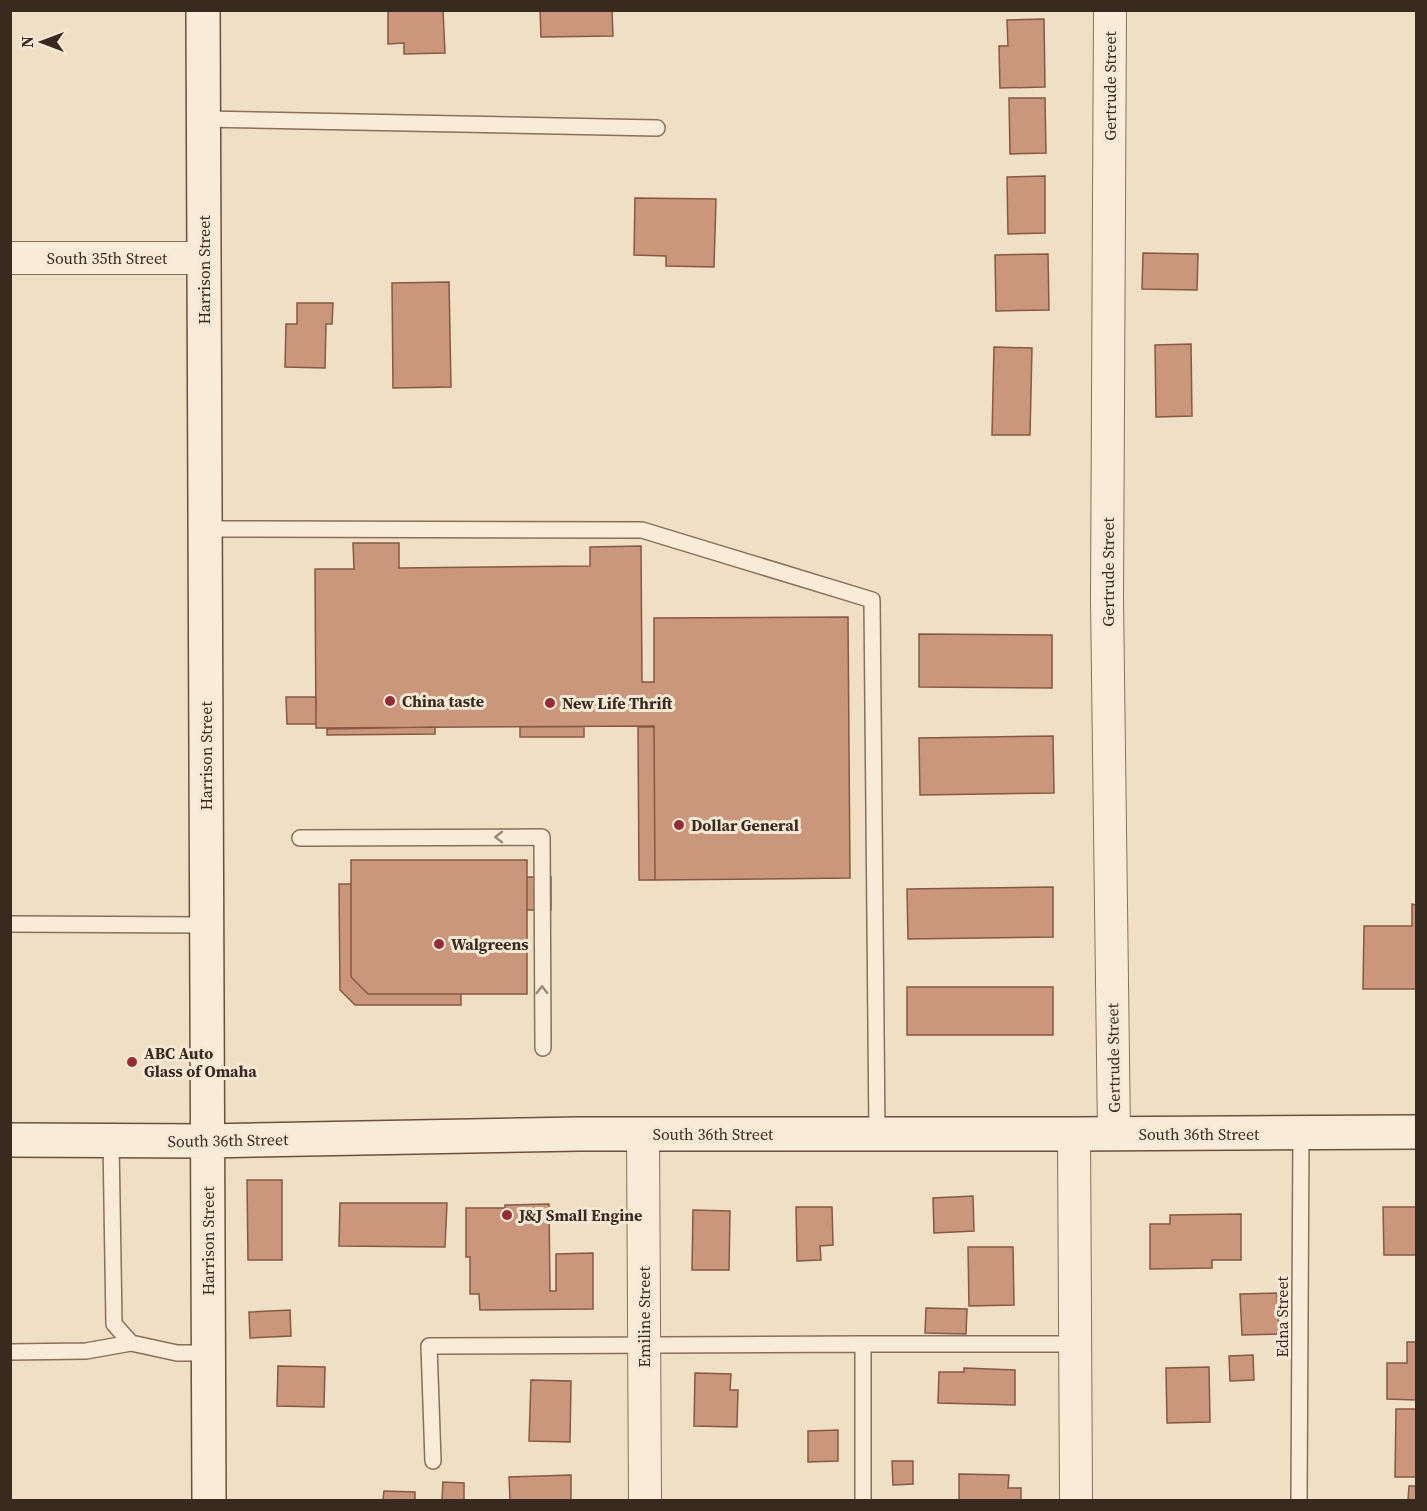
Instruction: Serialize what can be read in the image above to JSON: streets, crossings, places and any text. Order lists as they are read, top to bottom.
{
  "streets": {
    "main road": ["Harrison Street", "South 36th Street"],
    "street": ["Gertrude Street", "South 35th Street", "Emiline Street"],
    "lane": ["Edna Street"]
  },
  "crossings": [
    ["Gertrude Street", "South 36th Street"],
    ["South 35th Street", "Harrison Street"],
    ["Harrison Street", "South 36th Street"],
    ["South 36th Street", "Emiline Street"],
    ["South 36th Street", "Edna Street"]
  ],
  "places": [
    "China taste",
    "New Life Thrift",
    "Dollar General",
    "Walgreens",
    "ABC Auto Glass of Omaha",
    "J&J Small Engine"
  ],
  "north": "left"
}
